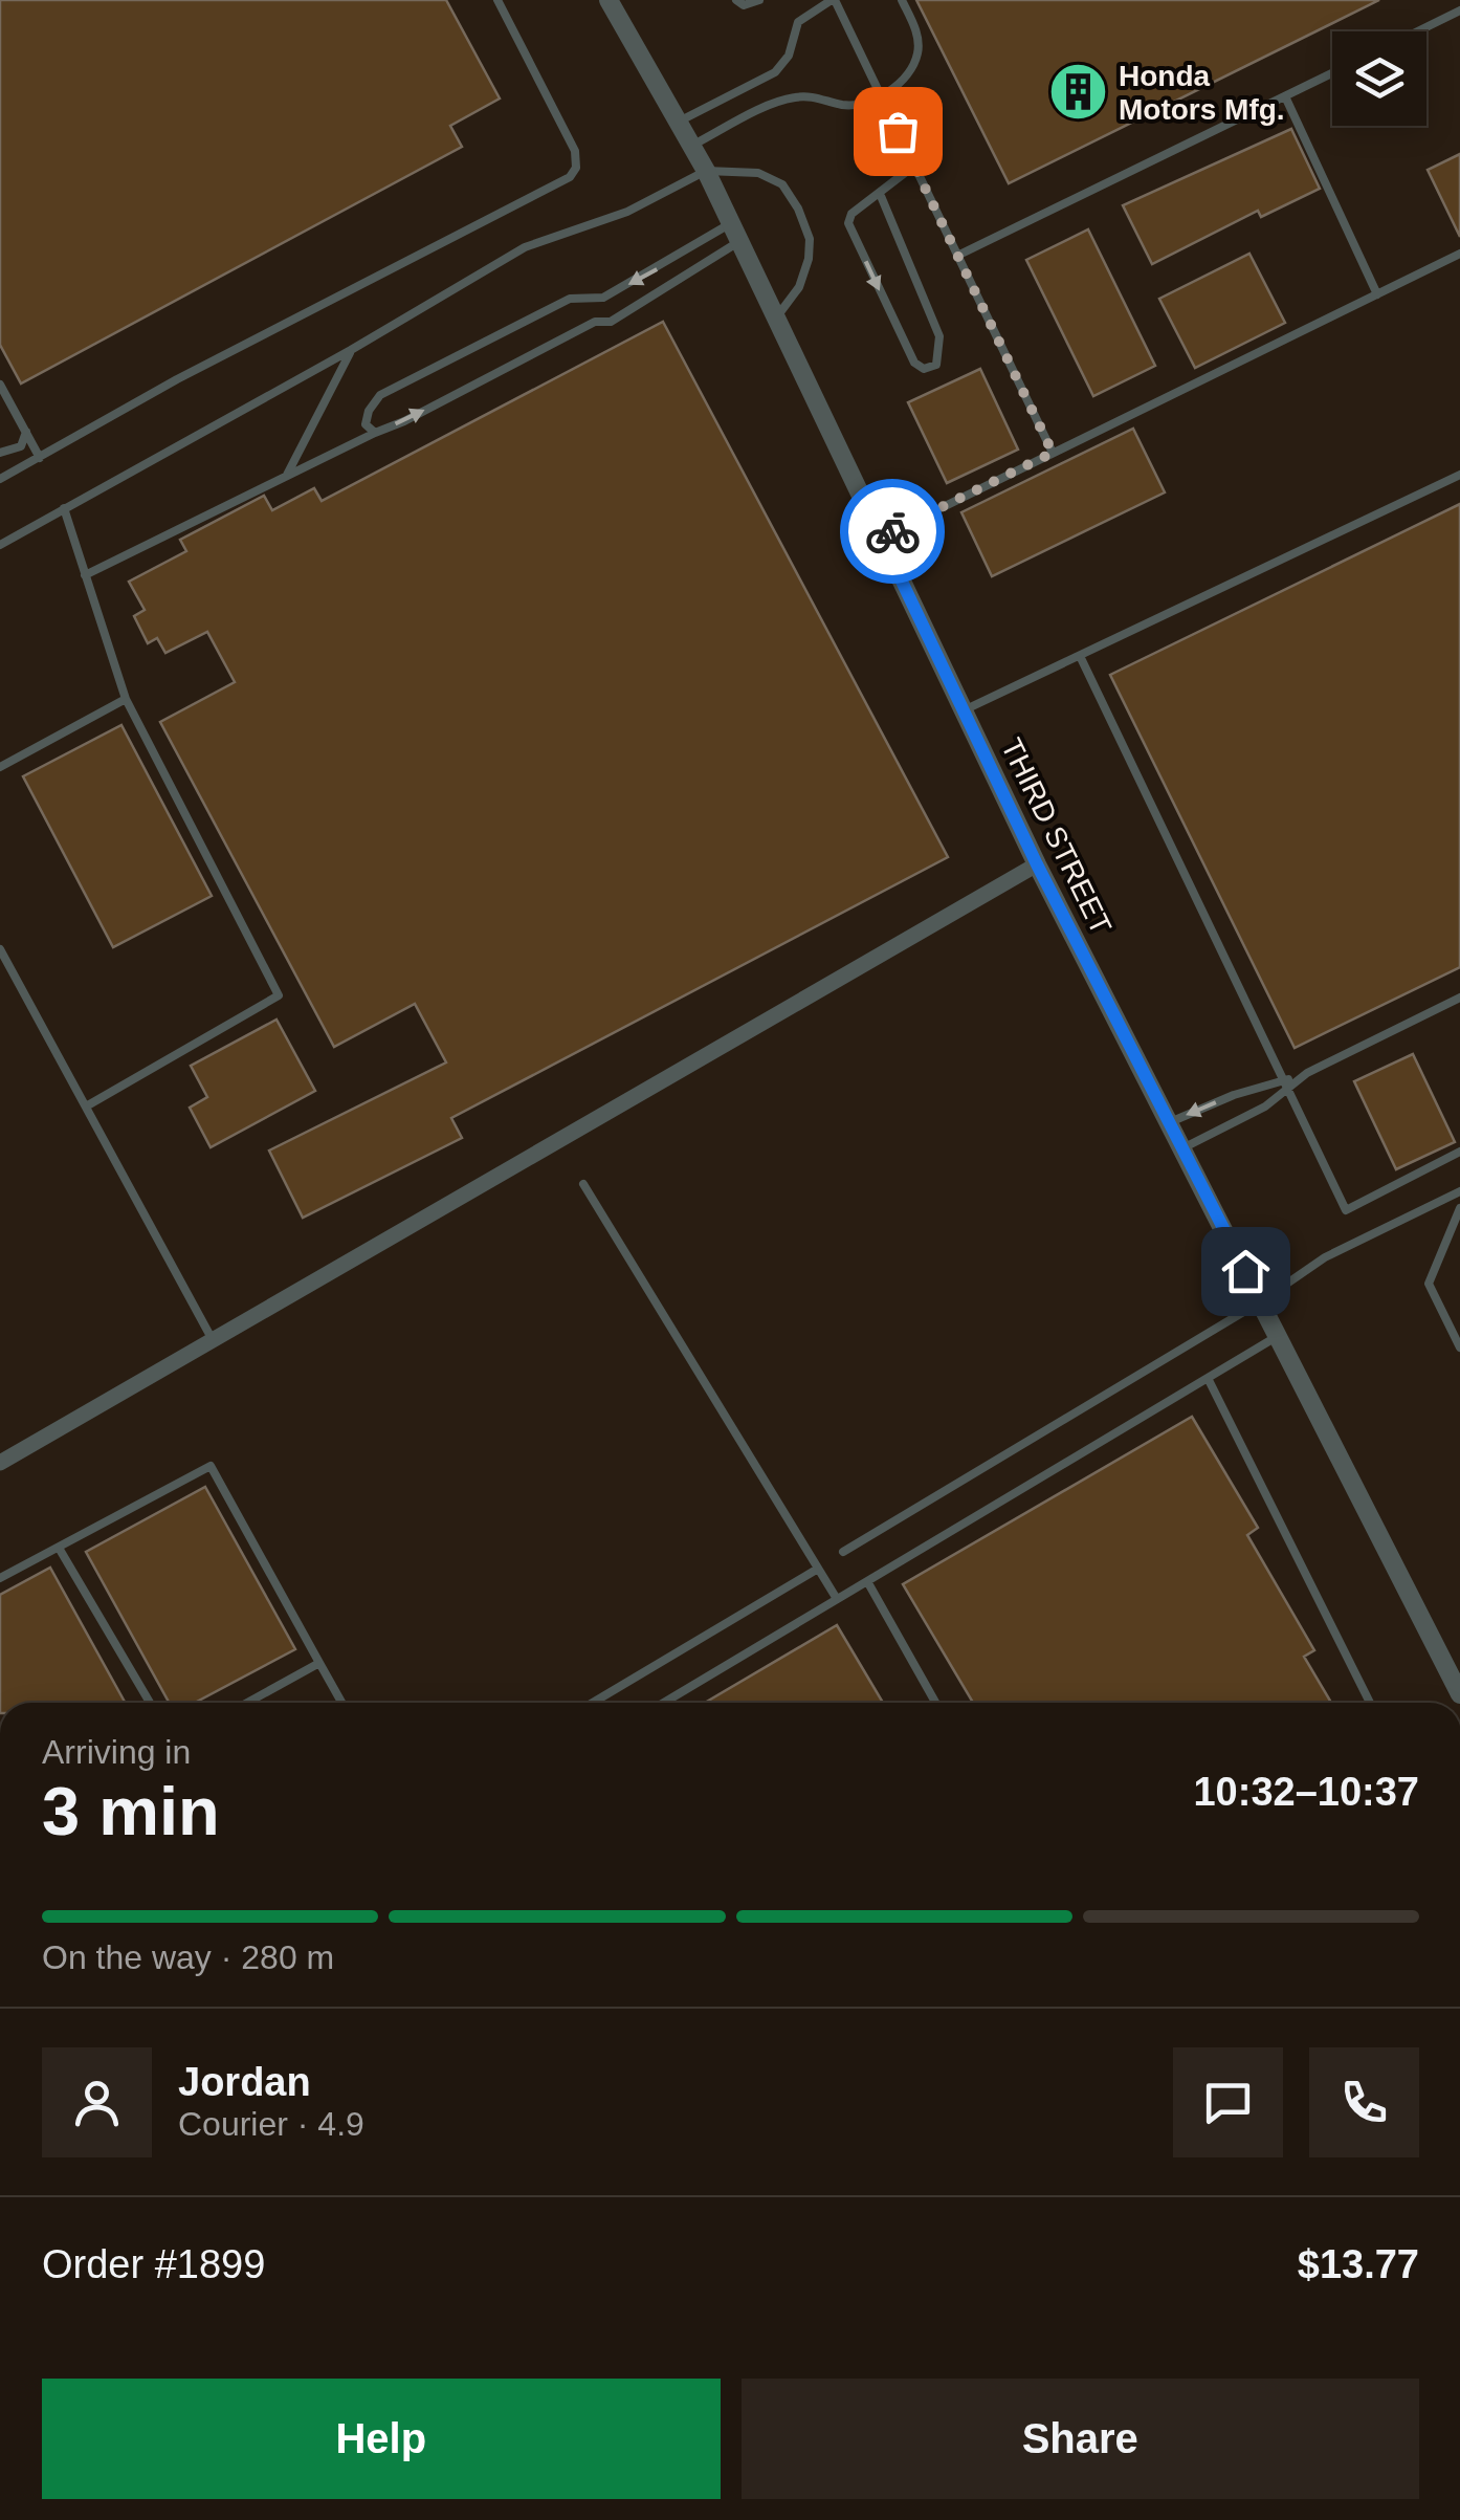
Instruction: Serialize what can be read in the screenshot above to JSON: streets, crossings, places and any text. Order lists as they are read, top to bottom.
{
  "streets": {
    "street": ["THIRD STREET"]
  },
  "places": {
    "building": ["Honda Motors Mfg."]
  },
  "page": {
    "heading": ["3 min", "Arriving in", "10:32–10:37"],
    "panel": [
      "Jordan",
      "Courier · 4.9",
      "Order #1899",
      "$13.77"
    ],
    "bar": "On the way · 280 m",
    "buttons": ["Help", "Share"]
  }
}
